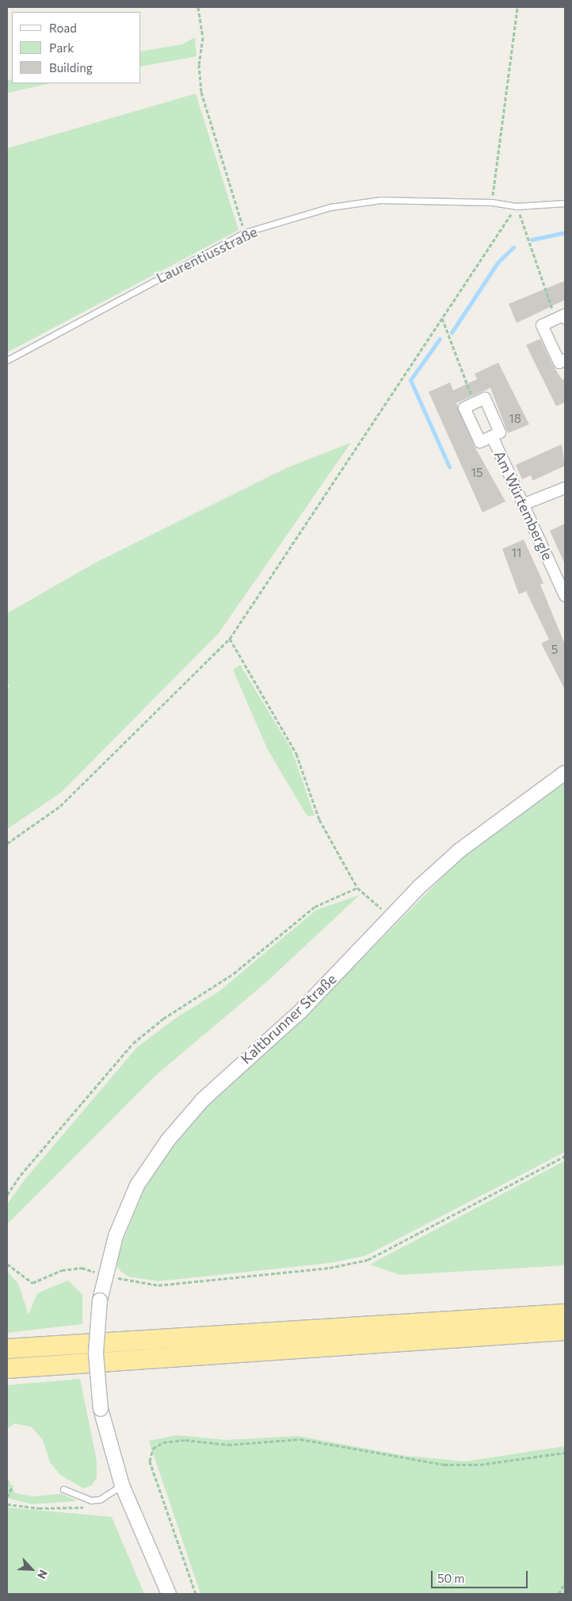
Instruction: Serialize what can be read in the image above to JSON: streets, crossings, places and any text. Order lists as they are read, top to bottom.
{
  "streets": {
    "street": ["Am Würtembergle", "Kaltbrunner Straße"],
    "lane": ["Laurentiusstraße"]
  },
  "house_numbers": [
    "18",
    "15",
    "11",
    "5"
  ],
  "legend": ["Road", "Park", "Building"],
  "scale_bar": "50 m",
  "north": "bottom right"
}
